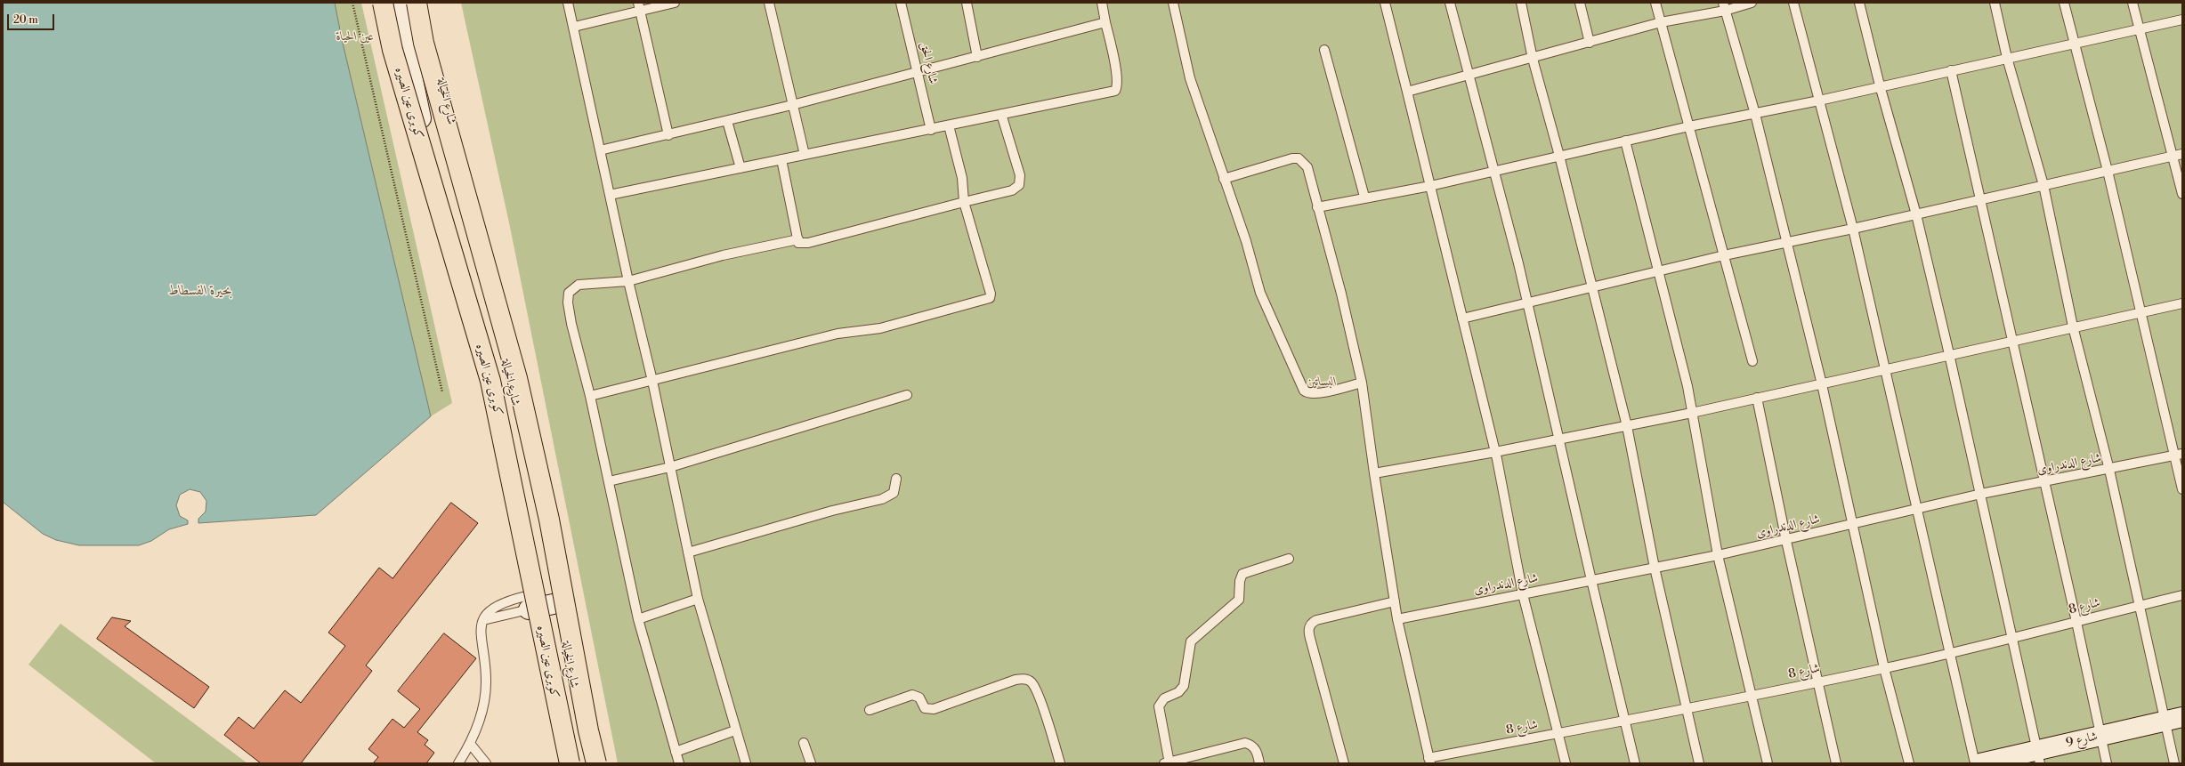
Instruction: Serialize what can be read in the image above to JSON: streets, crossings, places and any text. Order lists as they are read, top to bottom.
{
  "streets": {
    "highway": ["كوبرى عين الصيره"],
    "street": ["شارع الخيالة", "شارع 9"],
    "lane": ["شارع الحق", "شارع الدندراوى", "شارع 8"]
  },
  "water": ["بحيرة الفسطاط"],
  "parks": ["عين الحياة", "البساتين"],
  "scale_bar": "20 m"
}
